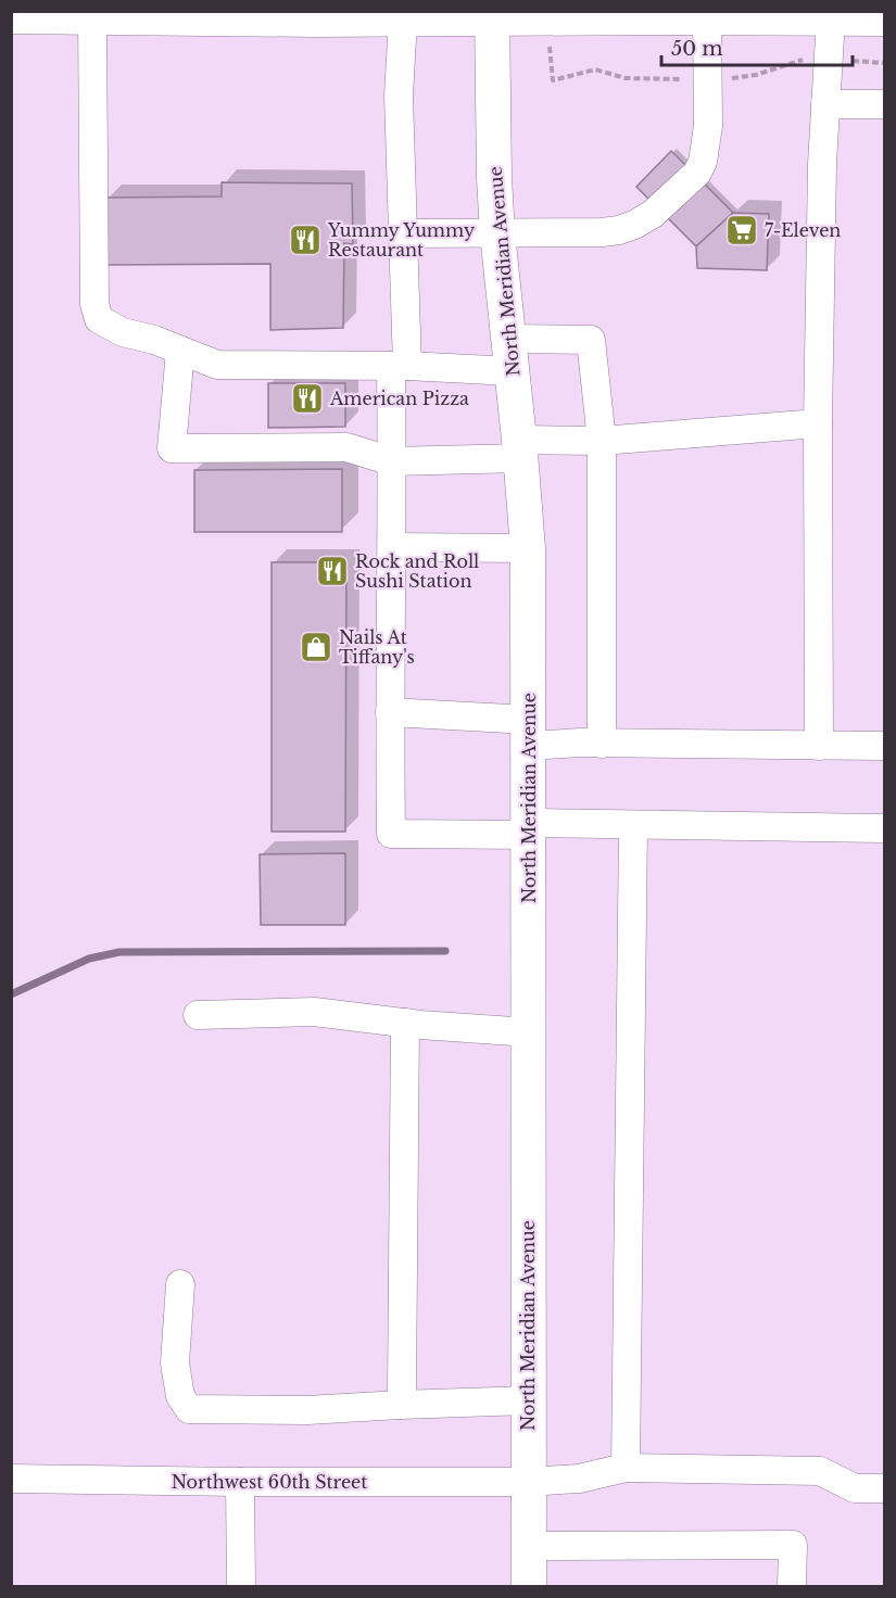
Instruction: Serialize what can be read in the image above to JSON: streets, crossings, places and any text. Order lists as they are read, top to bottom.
{
  "streets": {
    "main road": ["North Meridian Avenue"],
    "street": ["Northwest 60th Street"]
  },
  "crossings": [
    ["North Meridian Avenue", "Northwest 60th Street"]
  ],
  "places": {
    "supermarket": ["7-Eleven"],
    "restaurant": ["Yummy Yummy Restaurant", "American Pizza", "Rock and Roll Sushi Station"],
    "shop": ["Nails At Tiffany's"]
  },
  "scale_bar": "50 m"
}
